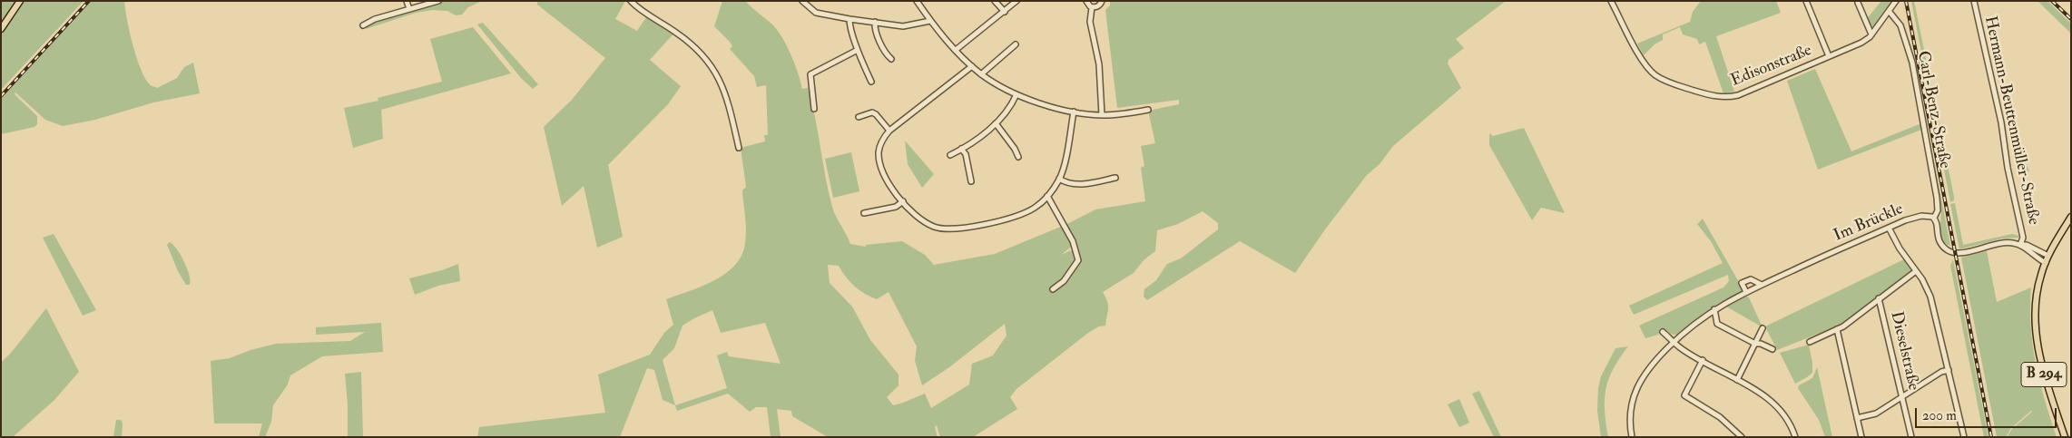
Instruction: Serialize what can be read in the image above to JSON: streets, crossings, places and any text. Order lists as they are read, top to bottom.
{
  "streets": {
    "main road": ["B 294"],
    "street": [
      "Edisonstraße",
      "Carl-Benz-Straße",
      "Hermann-Beuttenmüller-Straße",
      "Im Brückle",
      "Dieselstraße"
    ]
  },
  "crossings": [
    ["Edisonstraße", "Carl-Benz-Straße"],
    ["Carl-Benz-Straße", "Im Brückle"]
  ],
  "scale_bar": "200 m"
}
